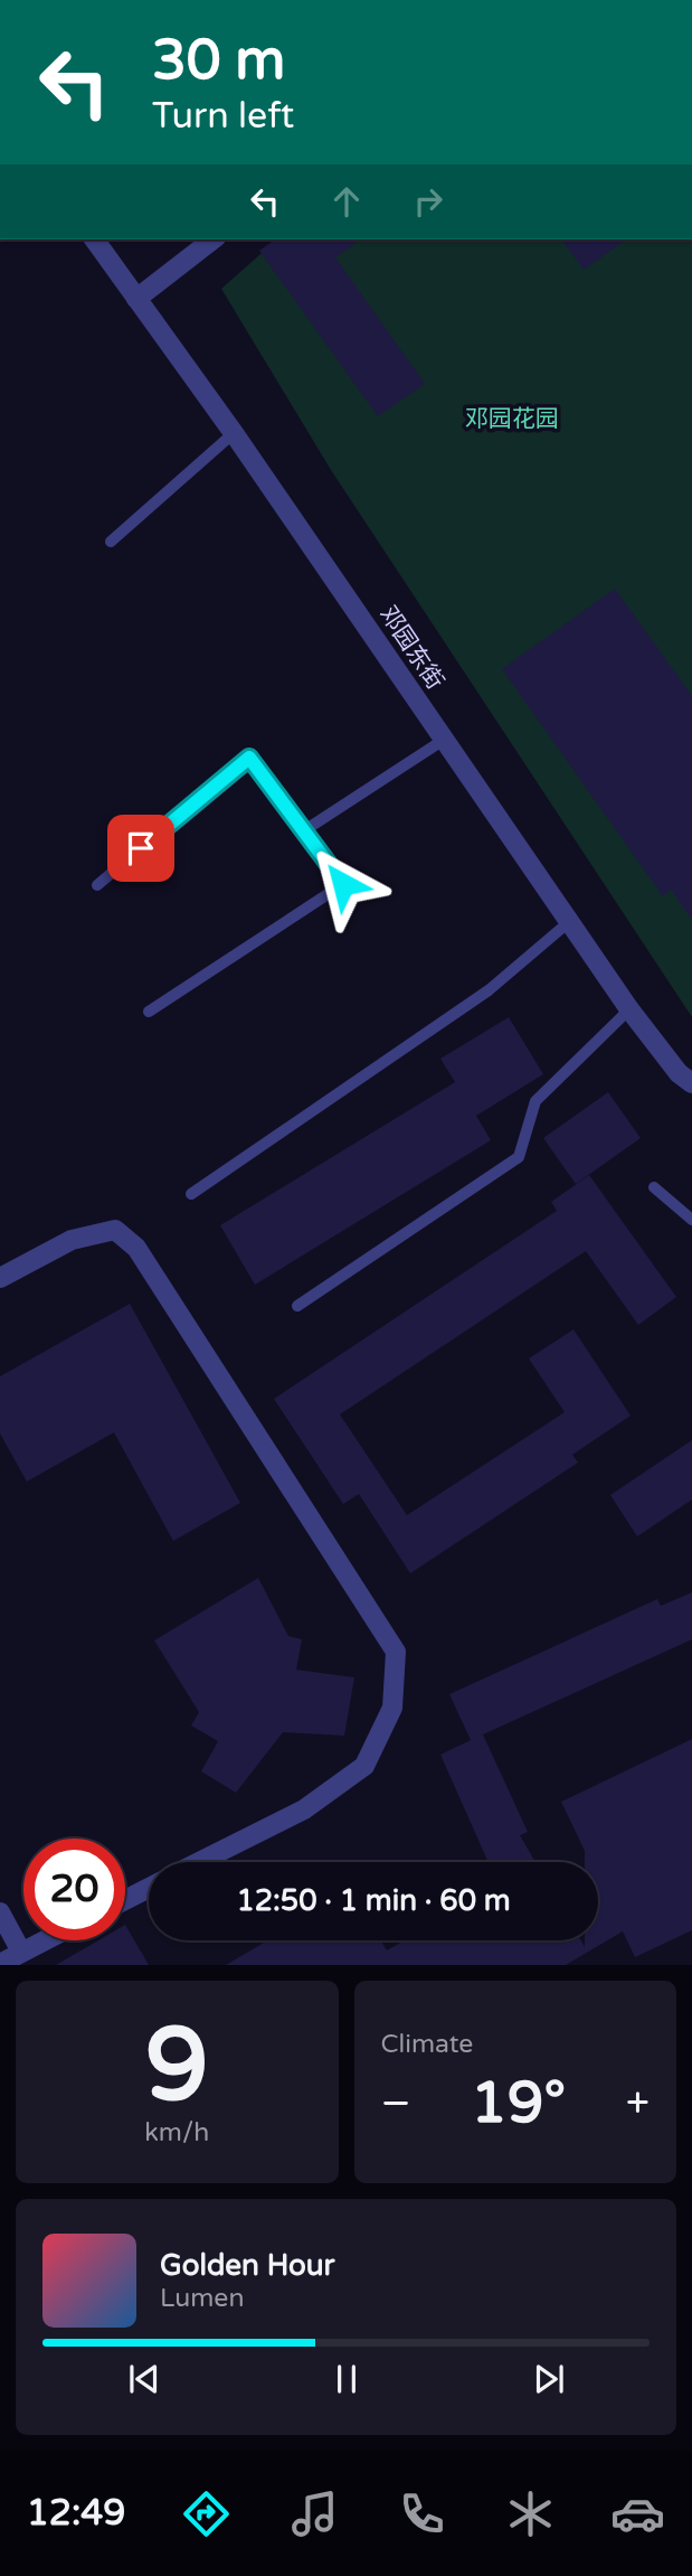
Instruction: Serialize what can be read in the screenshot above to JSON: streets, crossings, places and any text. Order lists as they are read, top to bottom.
{
  "streets": {
    "street": ["邓园东街"]
  },
  "parks": ["邓园花园"],
  "page": {
    "turn": ["30 m", "Turn left"],
    "limit": "20",
    "trip": "12:50 · 1 min · 60 m",
    "tile": [
      ["9", "km/h"],
      "Climate"
    ],
    "heat": ["−", "19°", "+"],
    "song": ["Golden Hour", "Lumen"],
    "tabs": "12:49"
  }
}
